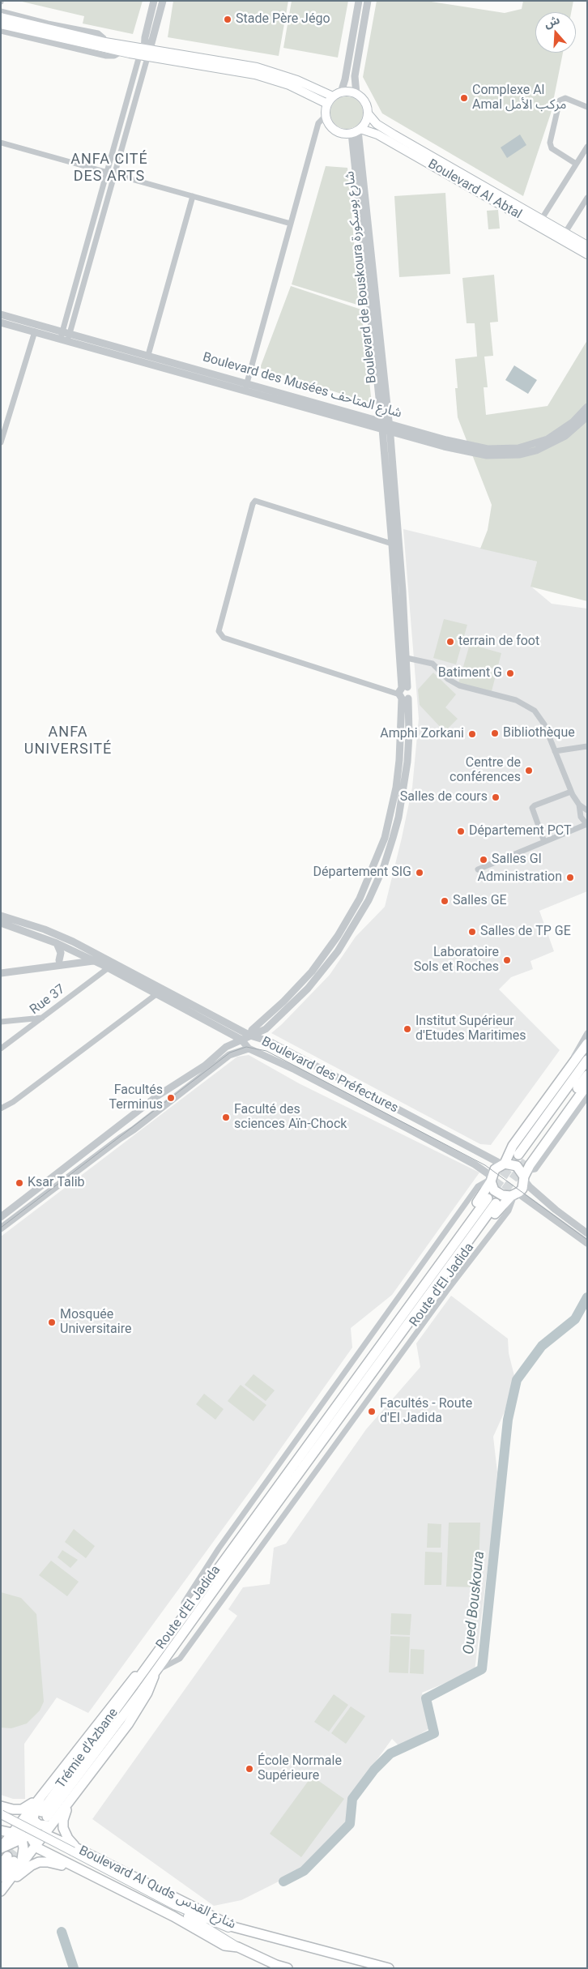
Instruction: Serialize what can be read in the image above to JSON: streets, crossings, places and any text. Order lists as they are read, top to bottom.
{
  "streets": {
    "main road": [
      "Boulevard Al Abtal",
      "Route d'El Jadida",
      "Trémie d'Azbane",
      "Boulevard Al Quds شارع القدس"
    ],
    "street": [
      "Boulevard de Bouskoura شارع بوسكورة",
      "Boulevard des Musées شارع المتاحف",
      "Rue 37",
      "Boulevard des Préfectures"
    ]
  },
  "crossings": [
    ["Boulevard Al Abtal", "Boulevard de Bouskoura شارع بوسكورة"],
    ["Boulevard de Bouskoura شارع بوسكورة", "Boulevard des Musées شارع المتاحف"],
    ["Boulevard de Bouskoura شارع بوسكورة", "Boulevard des Préfectures"],
    ["Rue 37", "Boulevard des Préfectures"],
    ["Boulevard des Préfectures", "Route d'El Jadida"],
    ["Route d'El Jadida", "Trémie d'Azbane"],
    ["Route d'El Jadida", "Boulevard Al Quds شارع القدس"],
    ["Trémie d'Azbane", "Boulevard Al Quds شارع القدس"]
  ],
  "districts": ["ANFA CITÉ DES ARTS", "ANFA UNIVERSITÉ"],
  "water": ["Oued Bouskoura"],
  "places": [
    "Stade Père Jégo",
    "Complexe Al Amal مركب الأمل",
    "terrain de foot",
    "Batiment G",
    "Bibliothèque",
    "Amphi Zorkani",
    "Centre de conférences",
    "Salles de cours",
    "Département PCT",
    "Salles GI",
    "Département SIG",
    "Administration",
    "Salles GE",
    "Salles de TP GE",
    "Laboratoire Sols et Roches",
    "Institut Supérieur d'Etudes Maritimes",
    "Facultés Terminus",
    "Faculté des sciences Aïn-Chock",
    "Ksar Talib",
    "Mosquée Universitaire",
    "Facultés - Route d'El Jadida",
    "École Normale Supérieure"
  ],
  "north": "top"
}
